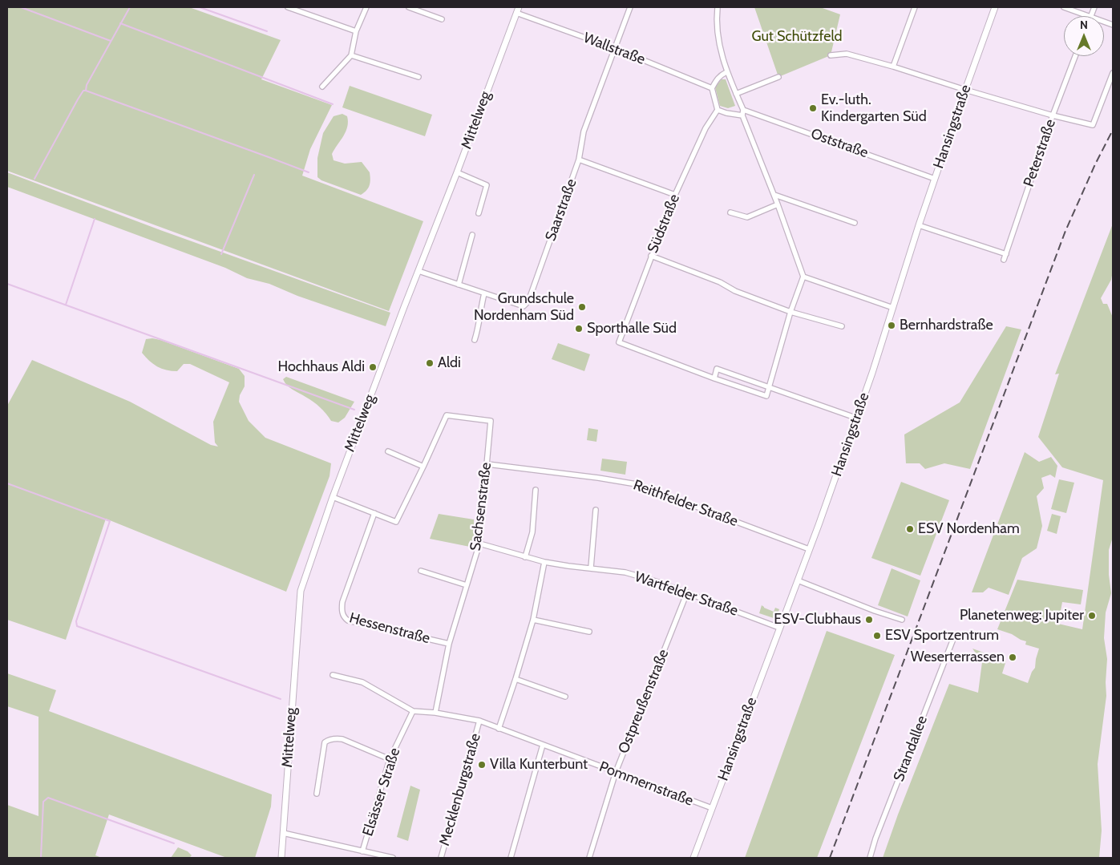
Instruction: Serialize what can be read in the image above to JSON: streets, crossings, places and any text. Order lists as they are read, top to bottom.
{
  "streets": {
    "street": [
      "Wallstraße",
      "Mittelweg",
      "Hansingstraße",
      "Oststraße",
      "Peterstraße",
      "Saarstraße",
      "Südstraße",
      "Reithfelder Straße",
      "Sachsenstraße",
      "Wartfelder Straße",
      "Hessenstraße",
      "Ostpreußenstraße",
      "Strandallee",
      "Pommernstraße",
      "Mecklenburgstraße",
      "Elsässer Straße"
    ]
  },
  "crossings": [
    ["Wallstraße", "Mittelweg"],
    ["Wallstraße", "Saarstraße"],
    ["Mittelweg", "Saarstraße"],
    ["Mittelweg", "Sachsenstraße"],
    ["Hansingstraße", "Oststraße"],
    ["Hansingstraße", "Reithfelder Straße"],
    ["Hansingstraße", "Wartfelder Straße"],
    ["Hansingstraße", "Pommernstraße"],
    ["Oststraße", "Südstraße"],
    ["Reithfelder Straße", "Sachsenstraße"],
    ["Sachsenstraße", "Wartfelder Straße"],
    ["Sachsenstraße", "Hessenstraße"],
    ["Sachsenstraße", "Pommernstraße"],
    ["Wartfelder Straße", "Ostpreußenstraße"],
    ["Ostpreußenstraße", "Pommernstraße"],
    ["Pommernstraße", "Mecklenburgstraße"],
    ["Pommernstraße", "Elsässer Straße"]
  ],
  "parks": ["Gut Schützfeld"],
  "places": [
    "Ev.-luth. Kindergarten Süd",
    "Grundschule Nordenham Süd",
    "Bernhardstraße",
    "Sporthalle Süd",
    "Aldi",
    "Hochhaus Aldi",
    "ESV Nordenham",
    "Planetenweg: Jupiter",
    "ESV-Clubhaus",
    "ESV Sportzentrum",
    "Weserterrassen",
    "Villa Kunterbunt"
  ],
  "north": "top"
}
